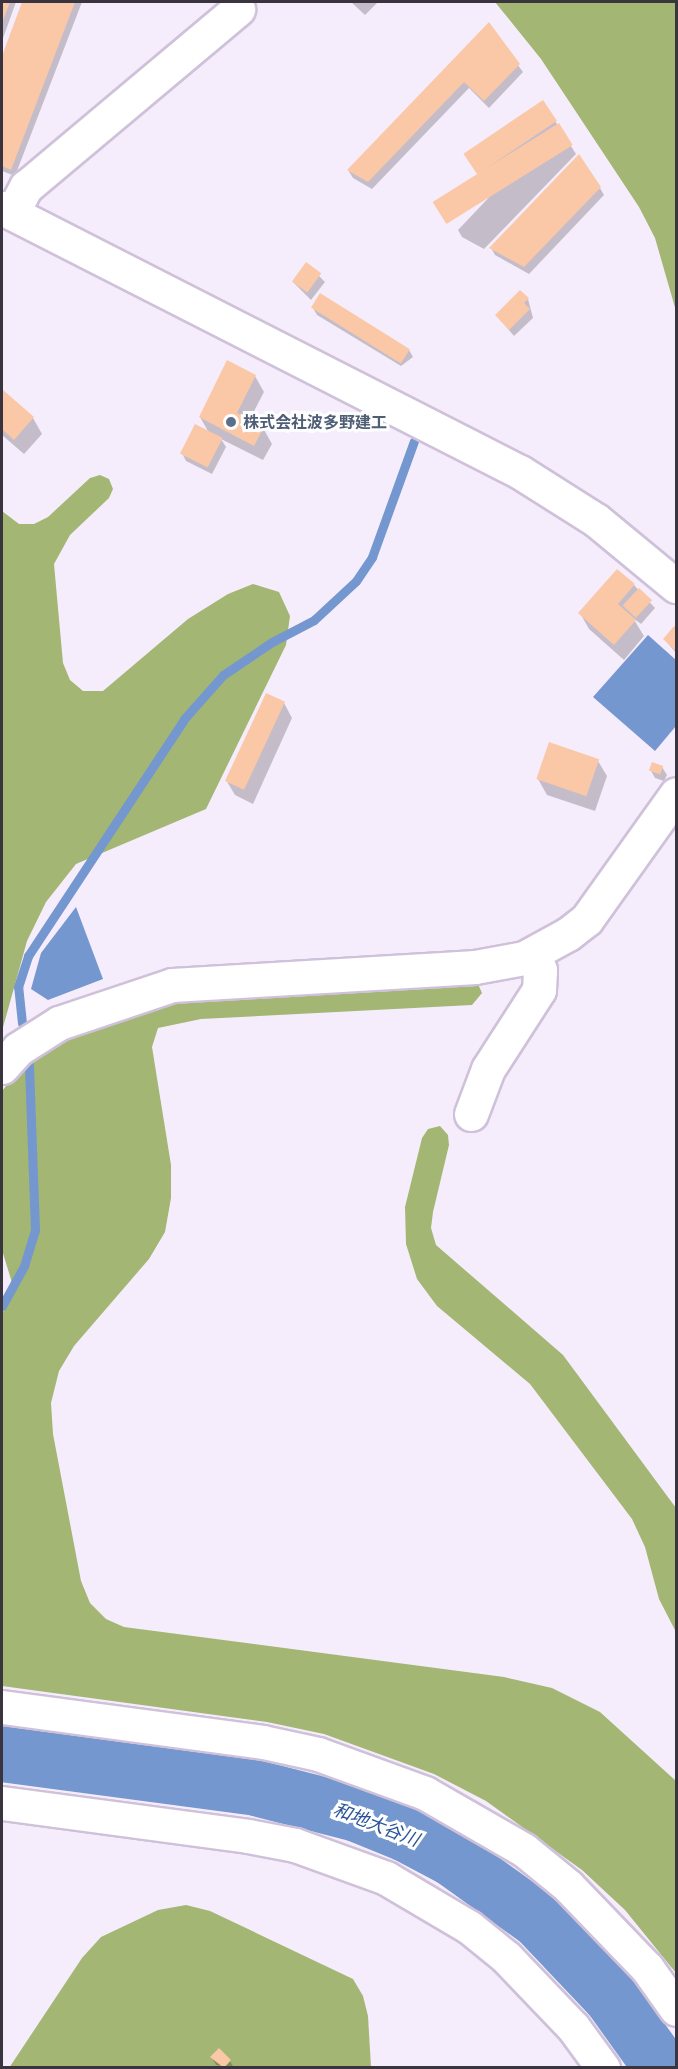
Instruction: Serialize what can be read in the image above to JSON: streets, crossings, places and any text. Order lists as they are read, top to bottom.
{
  "water": ["和地大谷川"],
  "places": ["株式会社波多野建工"]
}
